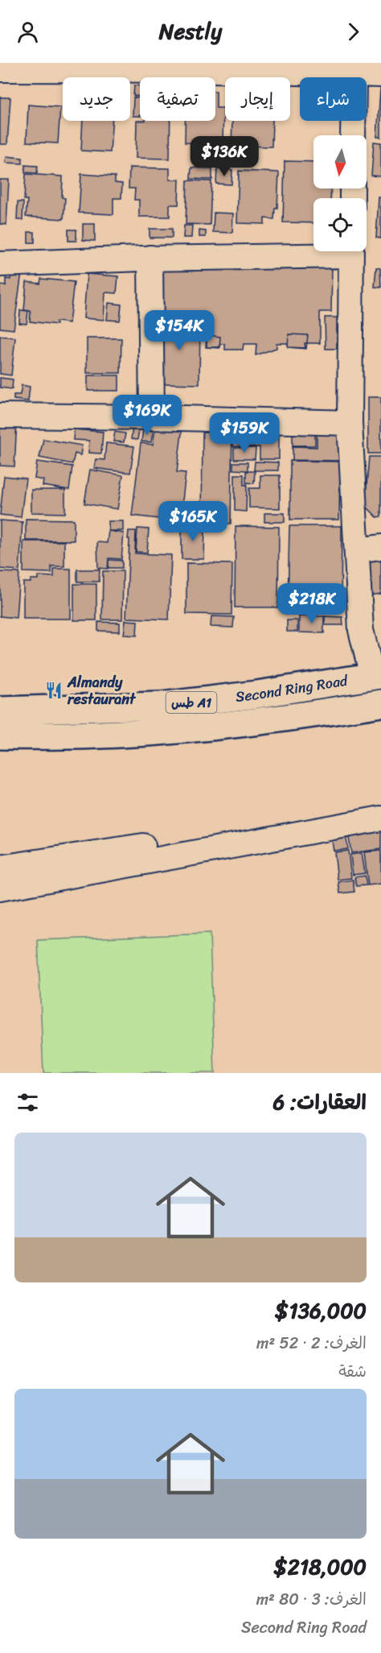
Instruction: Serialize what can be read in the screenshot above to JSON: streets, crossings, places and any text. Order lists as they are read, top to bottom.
{
  "streets": {
    "highway": ["Second Ring Road", "طس A1"]
  },
  "places": {
    "restaurant": ["Almandy restaurant"]
  },
  "north": "bottom",
  "page": {
    "header": "Nestly",
    "chip": [
      "شراء",
      "إيجار",
      "تصفية",
      "جديد"
    ],
    "price": [
      "$136K",
      "$154K",
      "$169K",
      "$159K",
      "$165K",
      "$218K"
    ],
    "heading": "العقارات: 6",
    "list": [
      {
        "name": "$136,000",
        "note": "الغرف: 2 · 52 m² · شقة"
      },
      {
        "name": "$218,000",
        "note": "الغرف: 3 · 80 m² · Second Ring Road"
      }
    ]
  }
}
